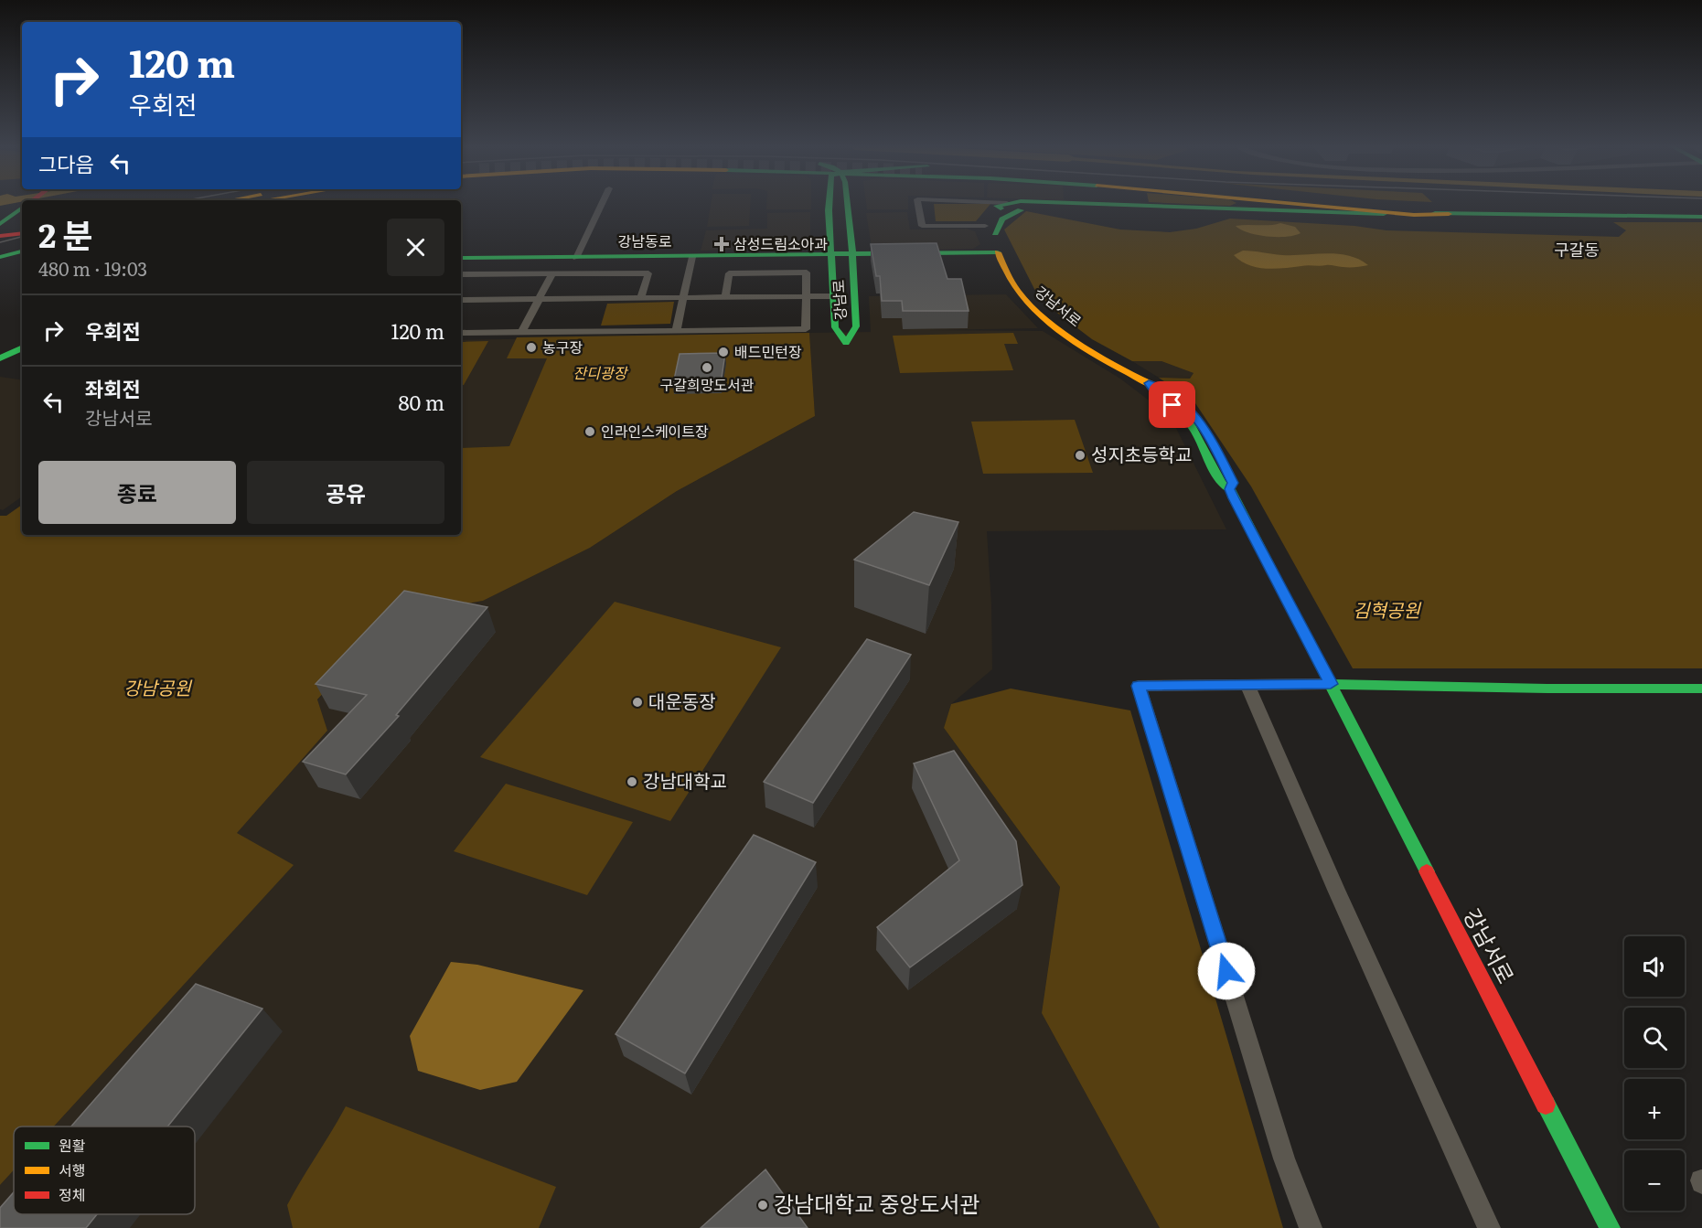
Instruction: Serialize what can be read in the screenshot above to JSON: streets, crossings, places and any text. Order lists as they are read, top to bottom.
{
  "streets": {
    "main road": ["강남동로", "강남로", "강남서로"]
  },
  "crossings": [
    ["강남동로", "강남로"]
  ],
  "districts": ["구갈동"],
  "parks": ["잔디광장", "김혁공원", "강남공원"],
  "places": {
    "health": ["삼성드림소아과"],
    "other": [
      "농구장",
      "배드민턴장",
      "구갈희망도서관",
      "인라인스케이트장",
      "성지초등학교",
      "대운동장",
      "강남대학교",
      "강남대학교 중앙도서관"
    ]
  },
  "legend": ["원활", "서행", "정체"],
  "page": {
    "turn": ["120 m", "우회전"],
    "then": "그다음",
    "heading": ["2 분", "480 m · 19:03"],
    "list": [
      {
        "name": "우회전",
        "value": "120 m"
      },
      {
        "name": "좌회전",
        "note": "강남서로",
        "value": "80 m"
      }
    ],
    "buttons": ["종료", "공유"],
    "map_buttons": ["+", "−"]
  }
}
